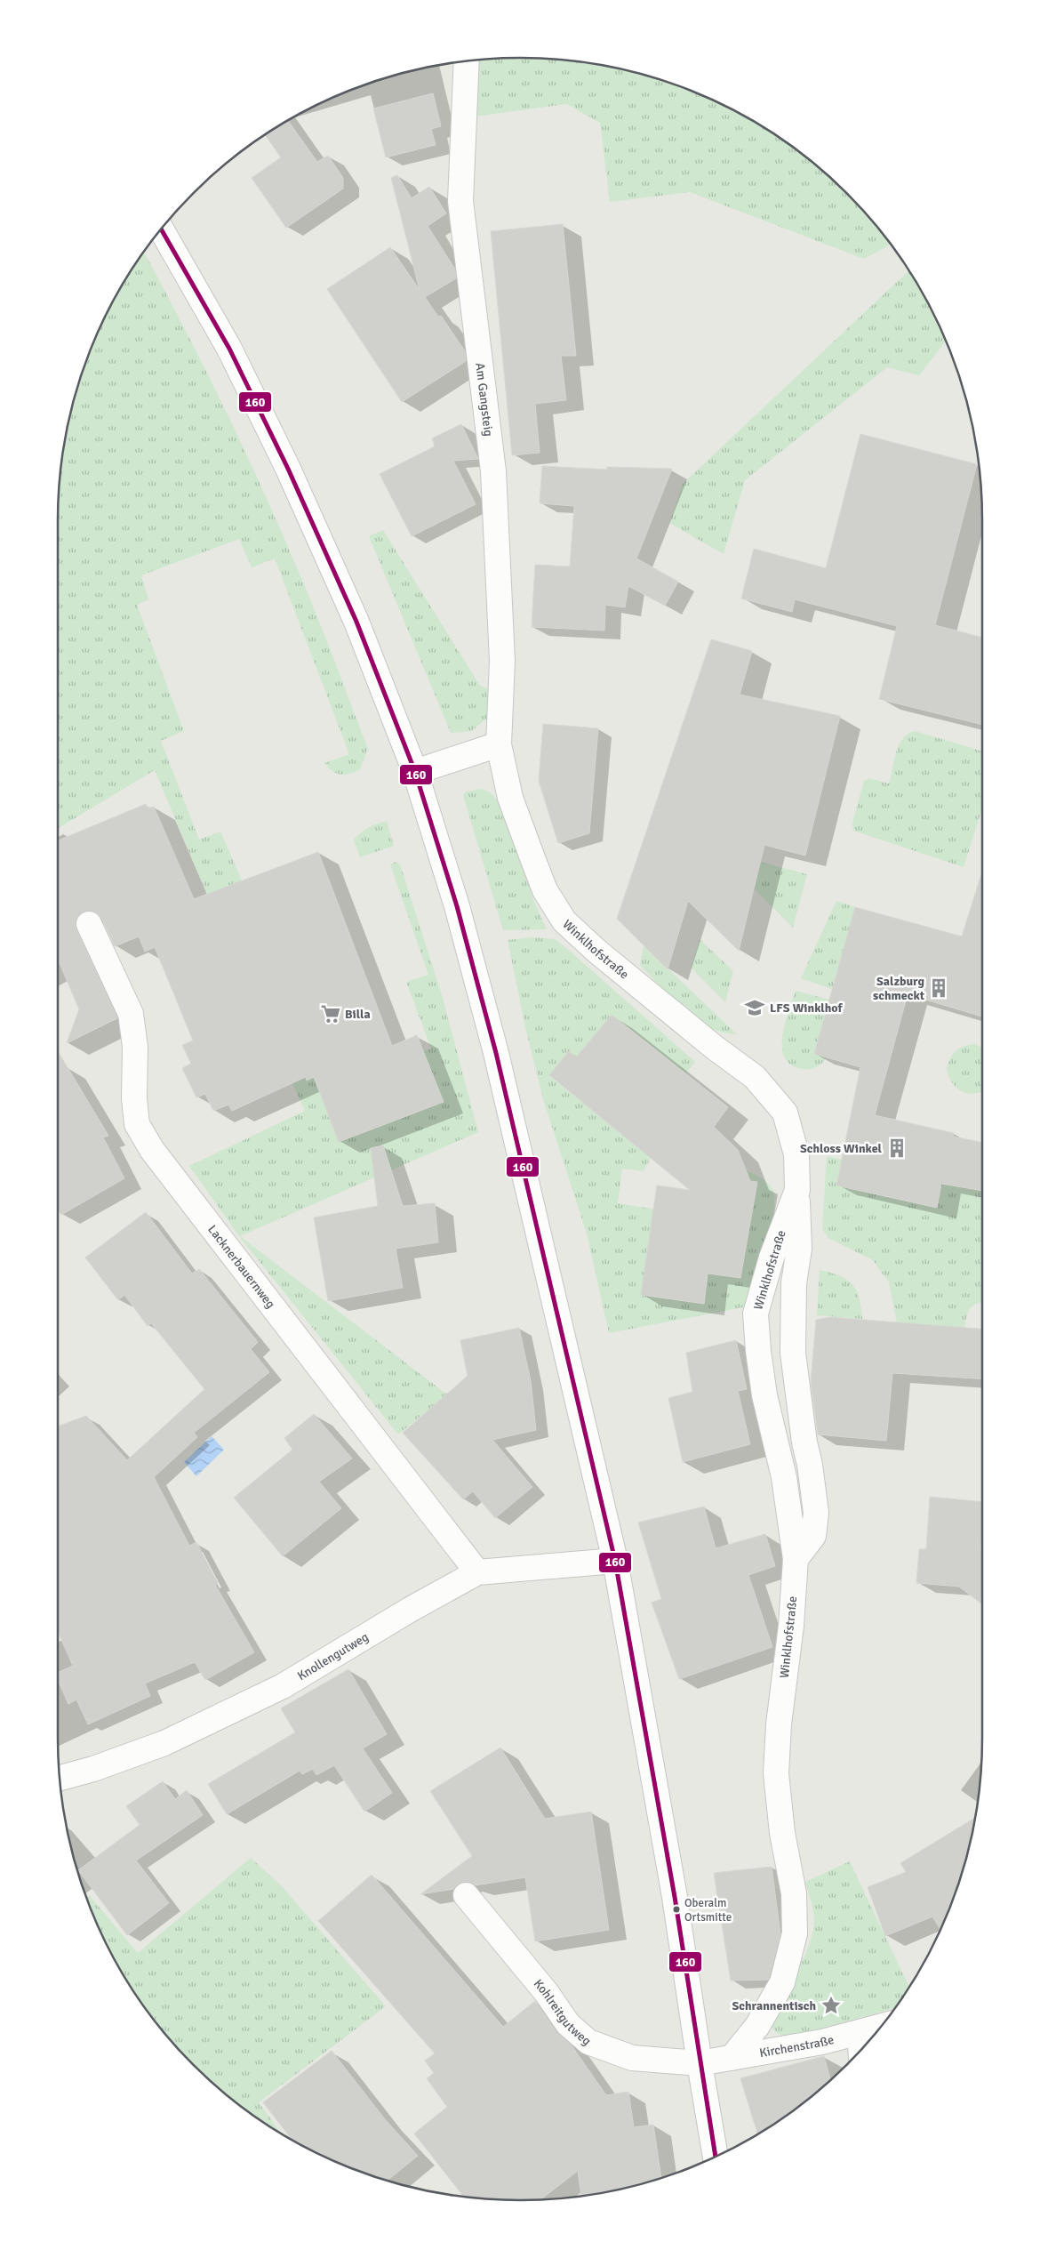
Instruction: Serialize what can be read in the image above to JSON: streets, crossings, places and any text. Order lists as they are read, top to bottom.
{
  "streets": {
    "street": [
      "Am Gangsteig",
      "Winklhofstraße",
      "Lacknerbauernweg",
      "Knollengutweg",
      "Kohlreitgutweg",
      "Kirchenstraße"
    ]
  },
  "crossings": [
    ["Am Gangsteig", "Winklhofstraße"],
    ["Winklhofstraße", "Kirchenstraße"],
    ["Lacknerbauernweg", "Knollengutweg"],
    ["Kohlreitgutweg", "Kirchenstraße"]
  ],
  "places": {
    "building": ["Salzburg schmeckt", "Schloss Winkel"],
    "school or university": ["LFS Winklhof"],
    "supermarket": ["Billa"],
    "other": ["Oberalm Ortsmitte"],
    "place": ["Schrannentisch"]
  },
  "lines": ["transit line 160"]
}
